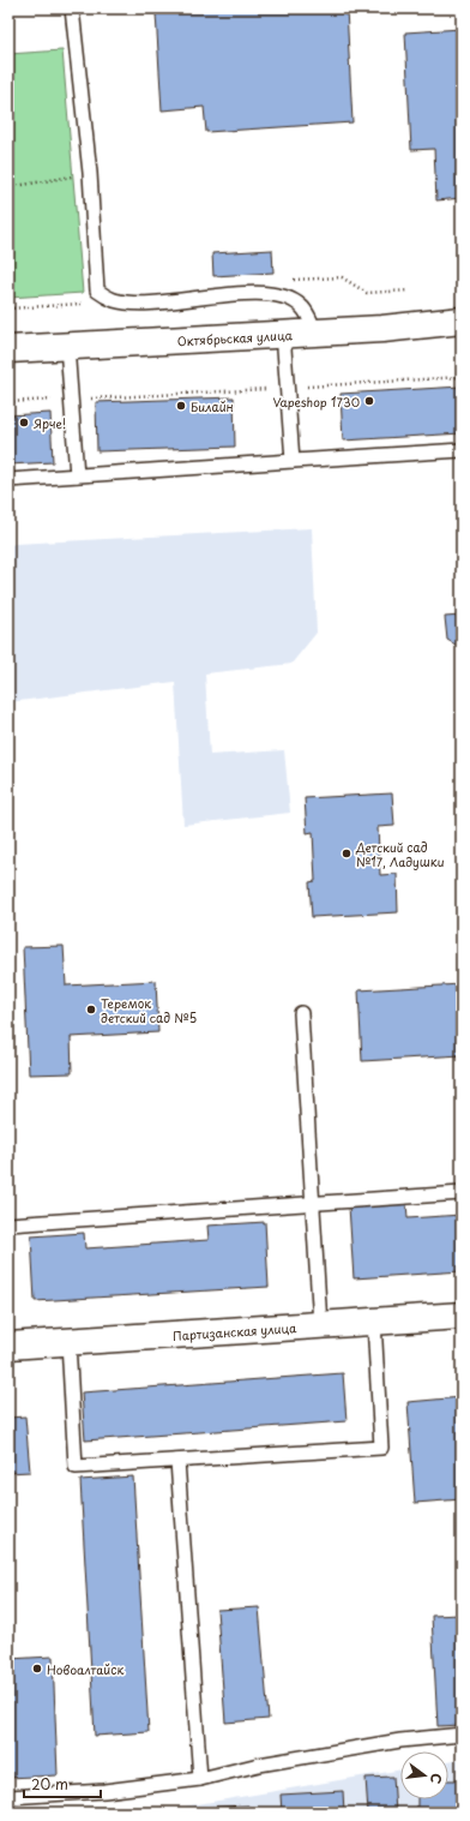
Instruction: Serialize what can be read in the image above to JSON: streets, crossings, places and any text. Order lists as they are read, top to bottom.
{
  "streets": {
    "street": ["Октябрьская улица", "Партизанская улица"]
  },
  "places": [
    "Vapeshop 1730",
    "Билайн",
    "Ярче!",
    "Детский сад №17, Ладушки",
    "Теремок детский сад №5",
    "Новоалтайск"
  ],
  "scale_bar": "20 m",
  "north": "right"
}
